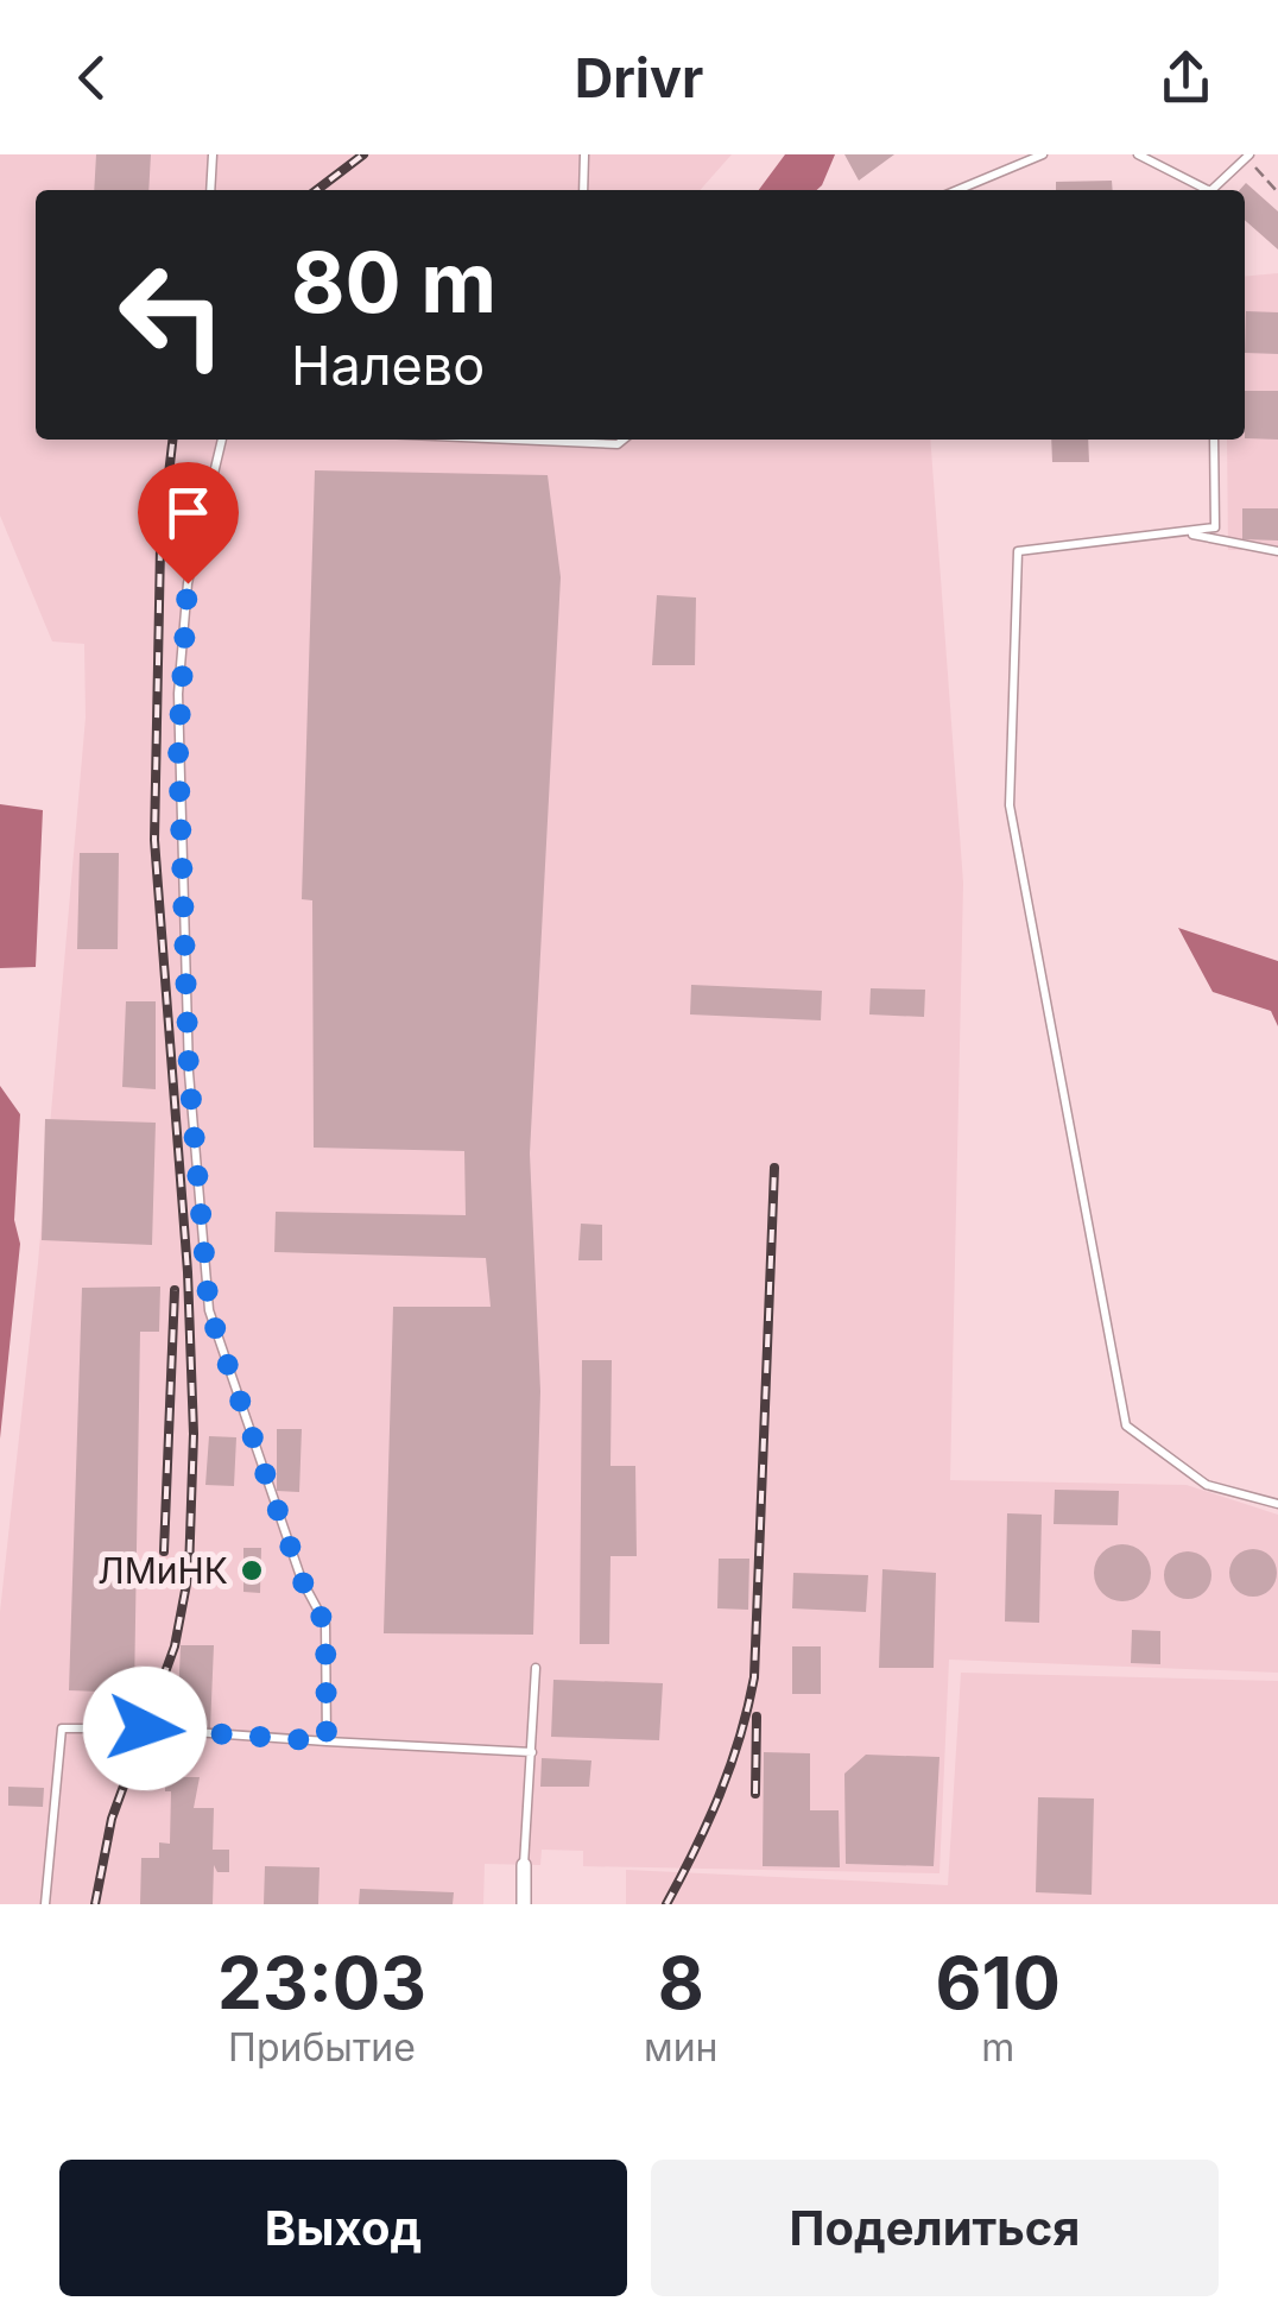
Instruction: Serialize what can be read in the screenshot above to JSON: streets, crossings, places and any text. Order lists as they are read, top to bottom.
{
  "places": ["ЛМиНК"],
  "page": {
    "header": "Drivr",
    "turn": ["80 m", "Налево"],
    "eta": [
      "23:03",
      "Прибытие",
      "8",
      "мин",
      "610",
      "m"
    ],
    "buttons": ["Выход", "Поделиться"]
  }
}
